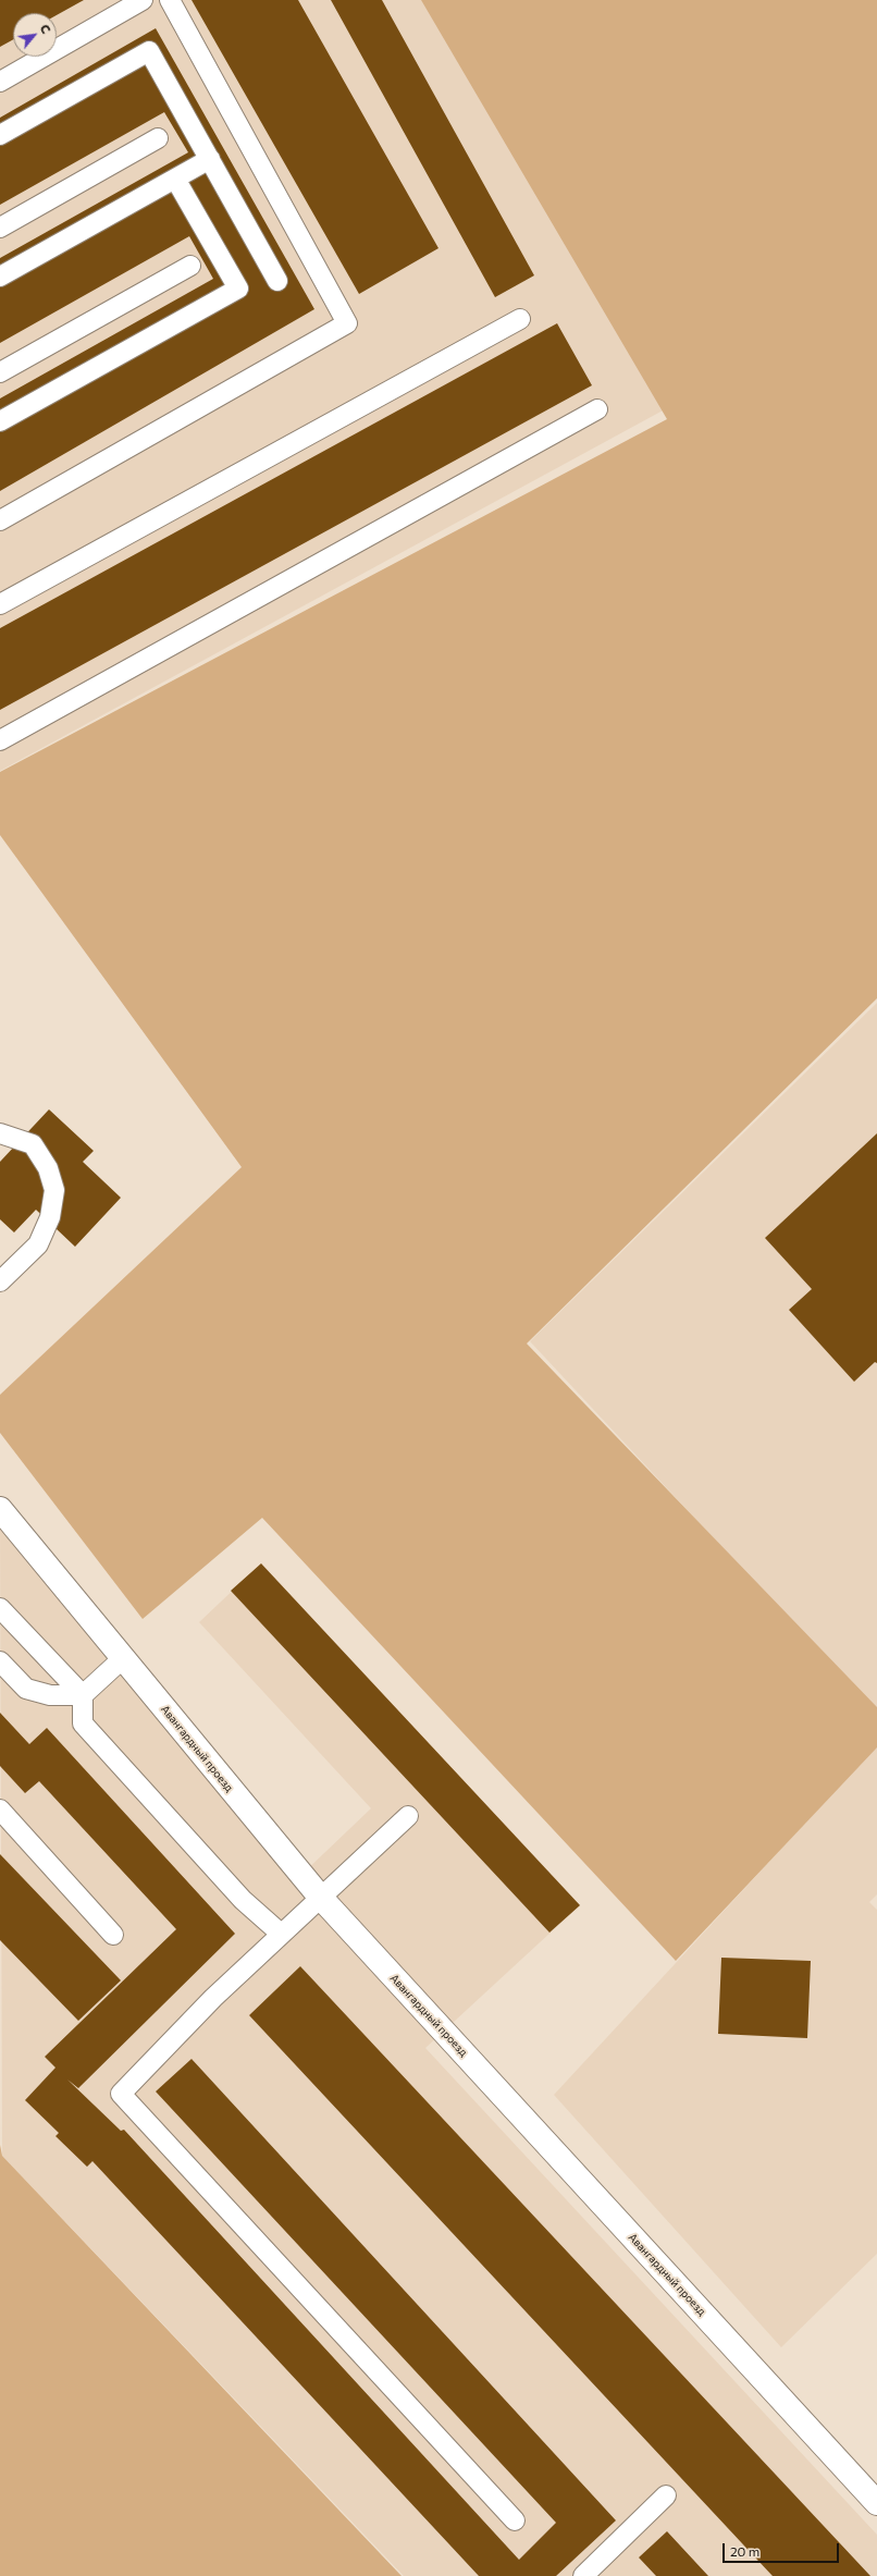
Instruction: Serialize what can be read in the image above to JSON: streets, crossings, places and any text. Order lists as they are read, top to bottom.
{
  "streets": {
    "street": ["Авангардный проезд"]
  },
  "scale_bar": "20 m",
  "north": "top right"
}
